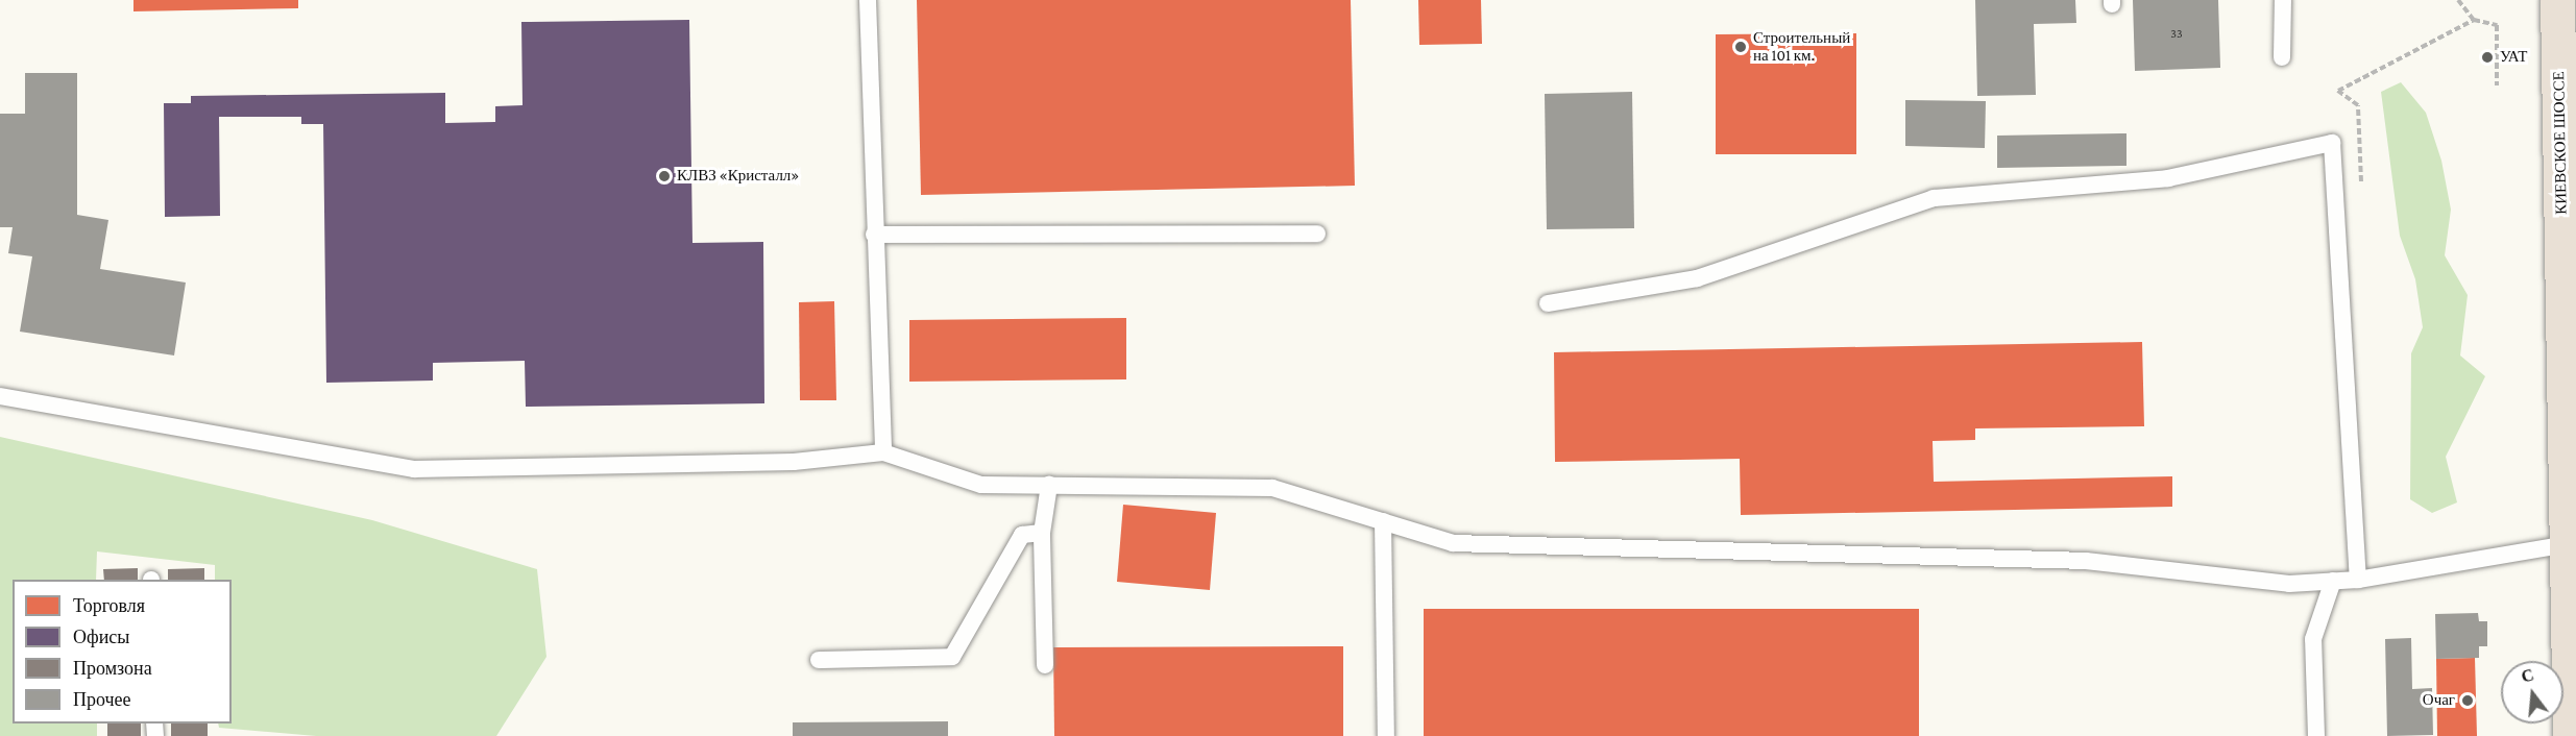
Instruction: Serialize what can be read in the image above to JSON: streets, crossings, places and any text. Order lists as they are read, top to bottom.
{
  "streets": {
    "highway": ["КИЕВСКОЕ ШОССЕ"]
  },
  "places": [
    "Строительный на 101 км.",
    "УАТ",
    "КЛВЗ «Кристалл»",
    "Очаг"
  ],
  "house_numbers": ["33"],
  "legend": [
    "Торговля",
    "Офисы",
    "Промзона",
    "Прочее"
  ],
  "north": "top"
}
